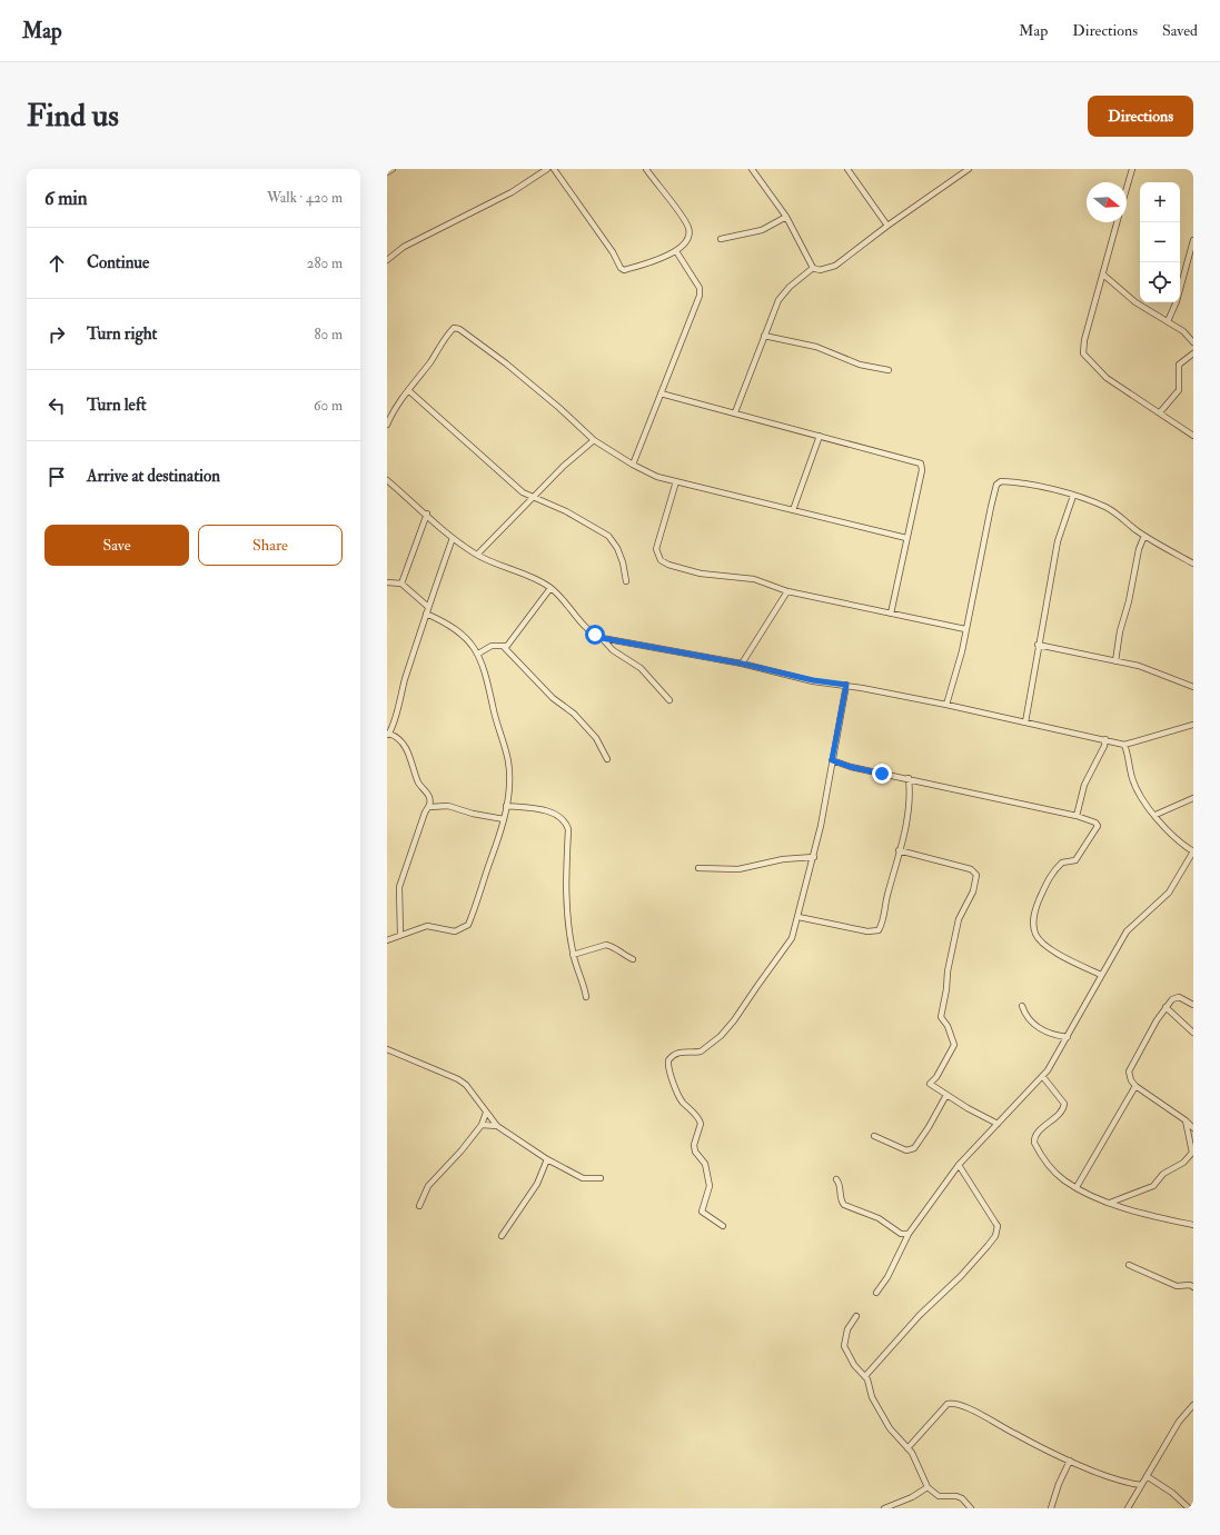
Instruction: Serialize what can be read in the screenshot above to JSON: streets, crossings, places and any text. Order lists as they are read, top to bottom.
{
  "north": "right",
  "page": {
    "header": "Map",
    "nav": ["Map", "Directions", "Saved"],
    "buttons": [
      "Directions",
      ["Save", "Share"]
    ],
    "title": "Find us",
    "heading": ["6 min", "Walk · 420 m"],
    "map_buttons": ["+", "−"],
    "list": [
      ["Continue", "280 m"],
      ["Turn right", "80 m"],
      ["Turn left", "60 m"],
      "Arrive at destination"
    ]
  }
}
